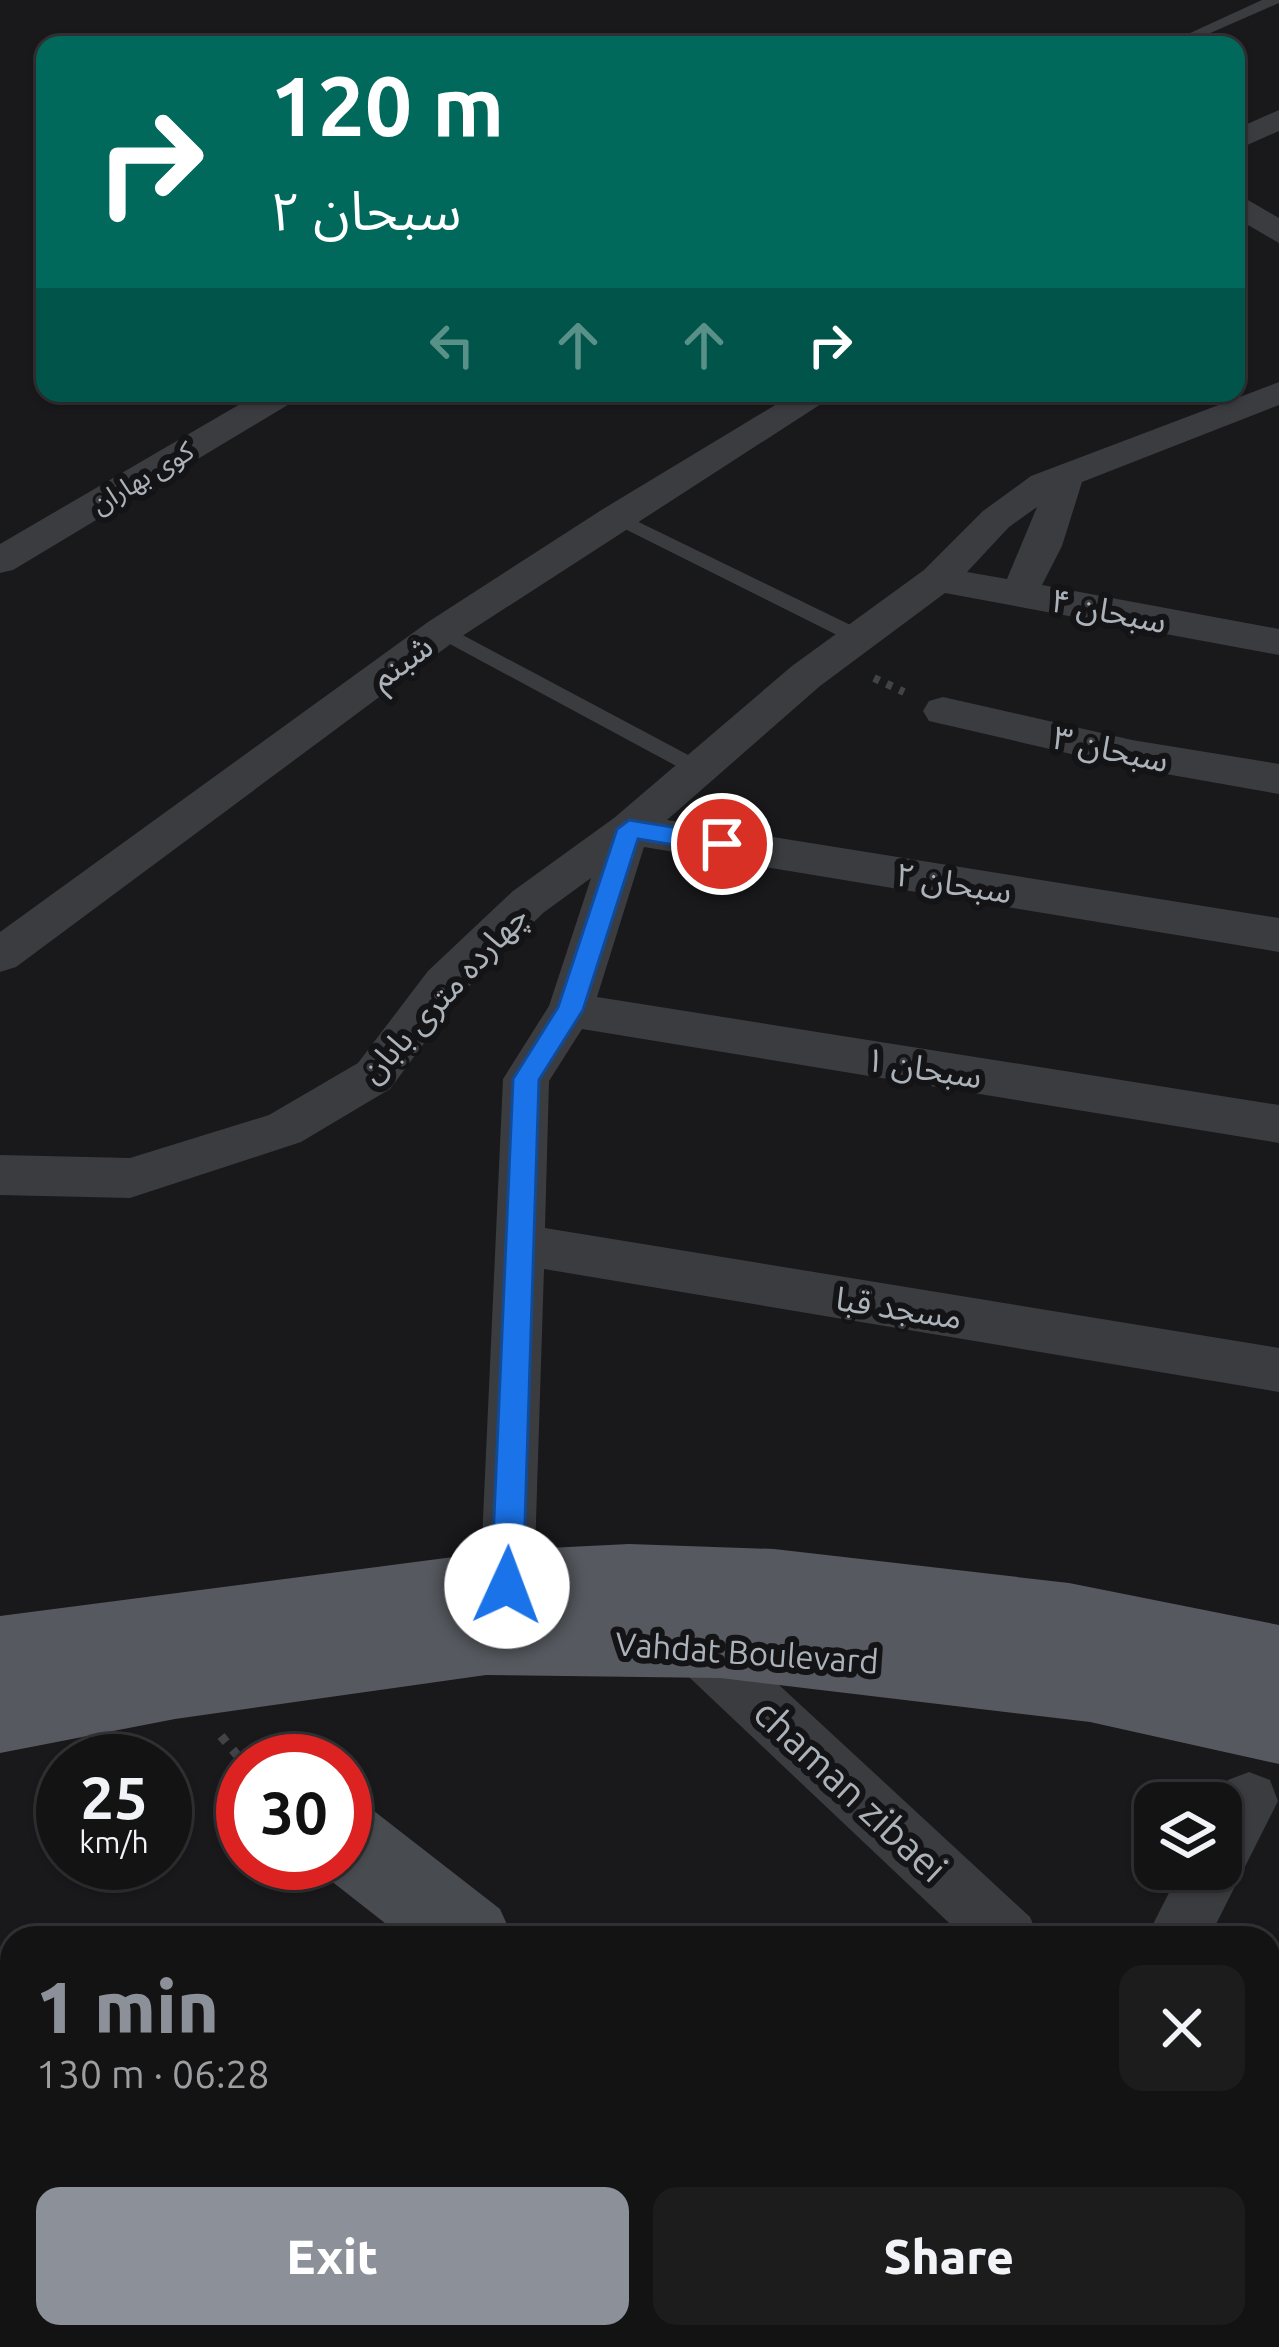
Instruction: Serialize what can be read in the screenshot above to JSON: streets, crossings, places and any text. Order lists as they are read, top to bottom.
{
  "streets": {
    "main road": ["Vahdat Boulevard"],
    "street": [
      "کوی بهاران",
      "سبحان ۴",
      "شبنم",
      "سبحان ۳",
      "سبحان ۲",
      "چهارده متری بابان",
      "سبحان ۱",
      "مسجد قبا",
      "chaman zibaei"
    ]
  },
  "crossings": [
    ["سبحان ۴", "چهارده متری بابان"],
    ["سبحان ۲", "چهارده متری بابان"],
    ["Vahdat Boulevard", "chaman zibaei"]
  ],
  "page": {
    "turn": ["120 m", "سبحان ۲"],
    "speed": "25 km/h",
    "limit": "30",
    "heading": ["1 min", "130 m · 06:28"],
    "buttons": ["Exit", "Share"]
  }
}
